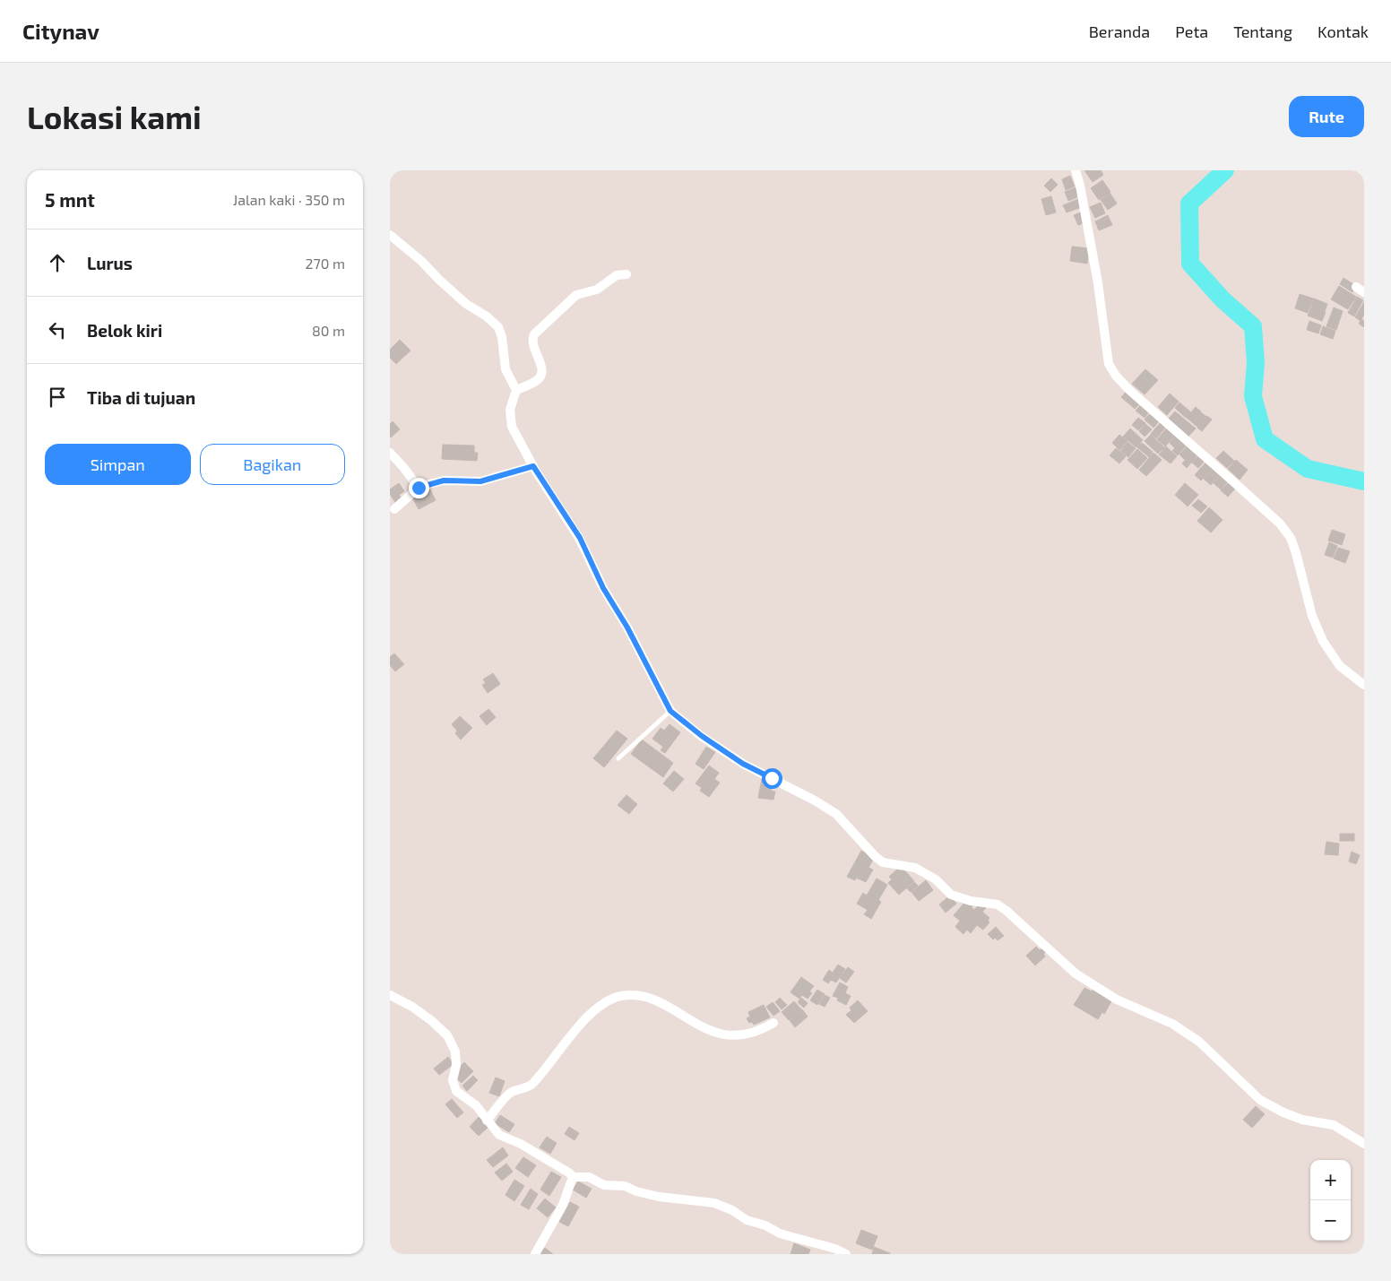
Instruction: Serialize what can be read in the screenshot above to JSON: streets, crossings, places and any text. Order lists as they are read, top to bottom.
{
  "page": {
    "header": "Citynav",
    "nav": [
      "Beranda",
      "Peta",
      "Tentang",
      "Kontak"
    ],
    "buttons": [
      "Rute",
      ["Simpan", "Bagikan"]
    ],
    "title": "Lokasi kami",
    "heading": ["5 mnt", "Jalan kaki · 350 m"],
    "list": [
      ["Lurus", "270 m"],
      ["Belok kiri", "80 m"],
      "Tiba di tujuan"
    ],
    "map_buttons": ["+", "−"]
  }
}
